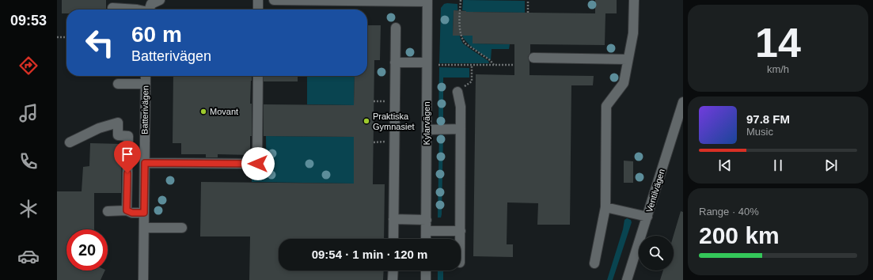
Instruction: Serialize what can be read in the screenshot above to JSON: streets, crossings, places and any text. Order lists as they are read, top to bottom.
{
  "streets": {
    "street": ["Batterivägen", "Kylarvägen", "Ventilvägen"]
  },
  "places": ["Movant", "Praktiska Gymnasiet"],
  "page": {
    "tabs": "09:53",
    "tile": [
      ["14", "km/h"],
      ["Range · 40%", "200 km"]
    ],
    "turn": ["60 m", "Batterivägen"],
    "song": ["97.8 FM", "Music"],
    "limit": "20",
    "trip": "09:54 · 1 min · 120 m"
  }
}
